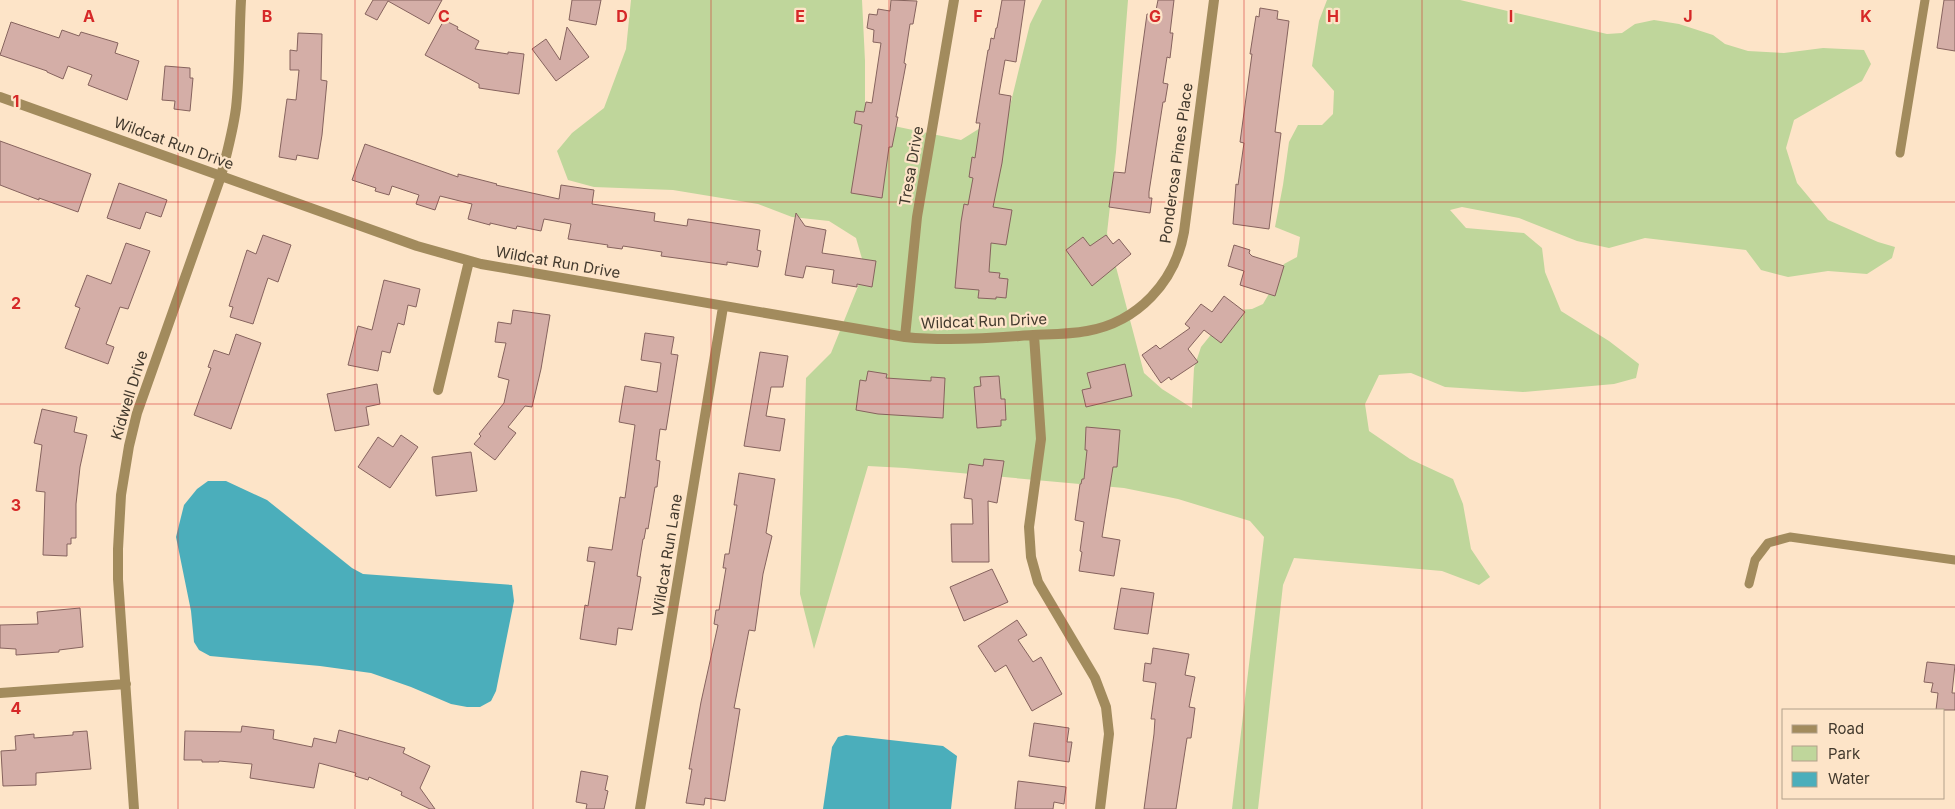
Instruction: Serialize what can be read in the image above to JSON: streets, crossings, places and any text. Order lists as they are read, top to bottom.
{
  "streets": {
    "street": [
      "Wildcat Run Drive",
      "Ponderosa Pines Place",
      "Tresa Drive",
      "Kidwell Drive",
      "Wildcat Run Lane"
    ]
  },
  "crossings": [
    ["Wildcat Run Drive", "Ponderosa Pines Place"],
    ["Wildcat Run Drive", "Tresa Drive"],
    ["Wildcat Run Drive", "Kidwell Drive"],
    ["Wildcat Run Drive", "Wildcat Run Lane"]
  ],
  "legend": ["Road", "Park", "Water"],
  "grid": {
    "columns": [
      "A",
      "B",
      "C",
      "D",
      "E",
      "F",
      "G",
      "H",
      "I",
      "J",
      "K"
    ],
    "rows": [
      "1",
      "2",
      "3",
      "4"
    ]
  }
}
